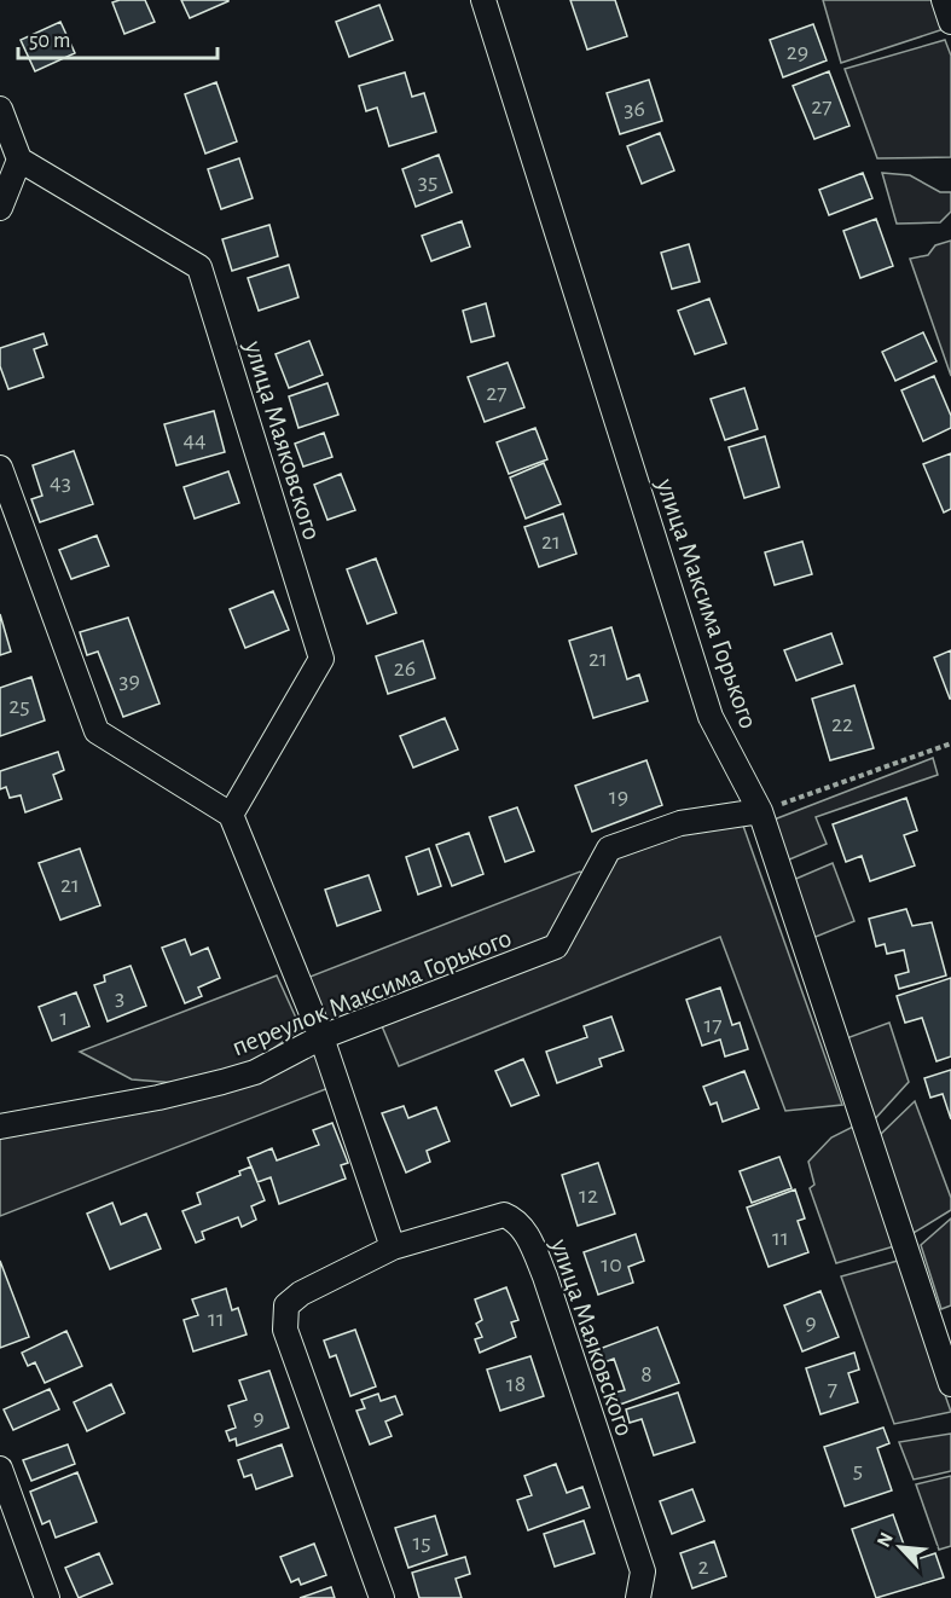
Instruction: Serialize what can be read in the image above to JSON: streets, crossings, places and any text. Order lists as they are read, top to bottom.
{
  "streets": {
    "street": ["улица Маяковского", "улица Максима Горького", "переулок Максима Горького"]
  },
  "crossings": [
    ["улица Максима Горького", "переулок Максима Горького"]
  ],
  "house_numbers": [
    "29",
    "27",
    "36",
    "35",
    "27",
    "44",
    "43",
    "21",
    "21",
    "26",
    "39",
    "25",
    "22",
    "19",
    "21",
    "3",
    "1",
    "17",
    "12",
    "11",
    "10",
    "11",
    "9",
    "8",
    "18",
    "7",
    "9",
    "5",
    "15",
    "2"
  ],
  "scale_bar": "50 m",
  "north": "top left"
}
